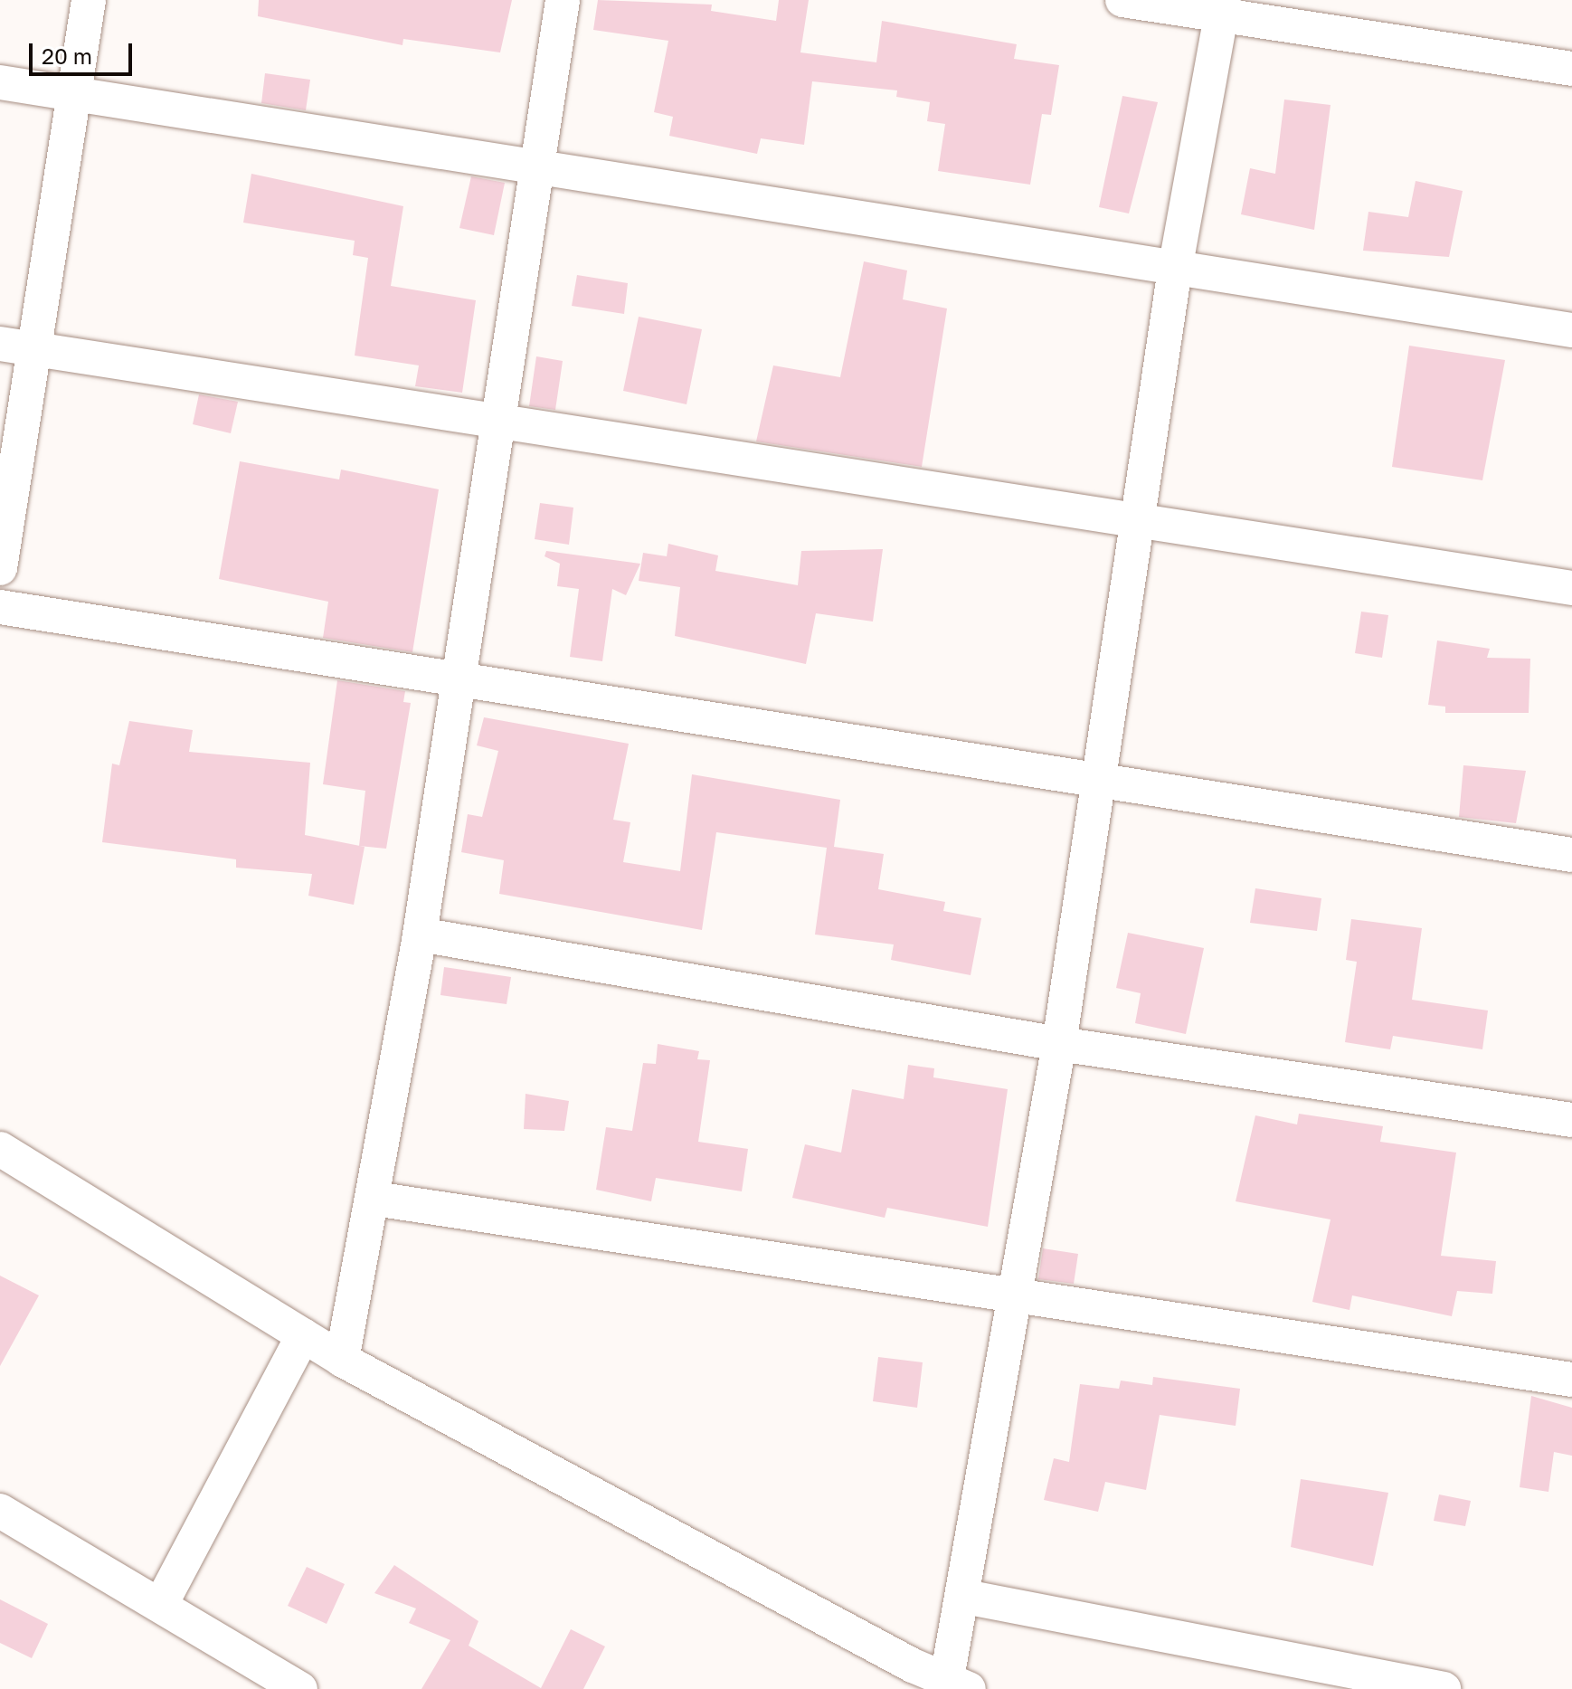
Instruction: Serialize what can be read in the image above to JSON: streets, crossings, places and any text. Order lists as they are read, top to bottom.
{
  "scale_bar": "20 m"
}
